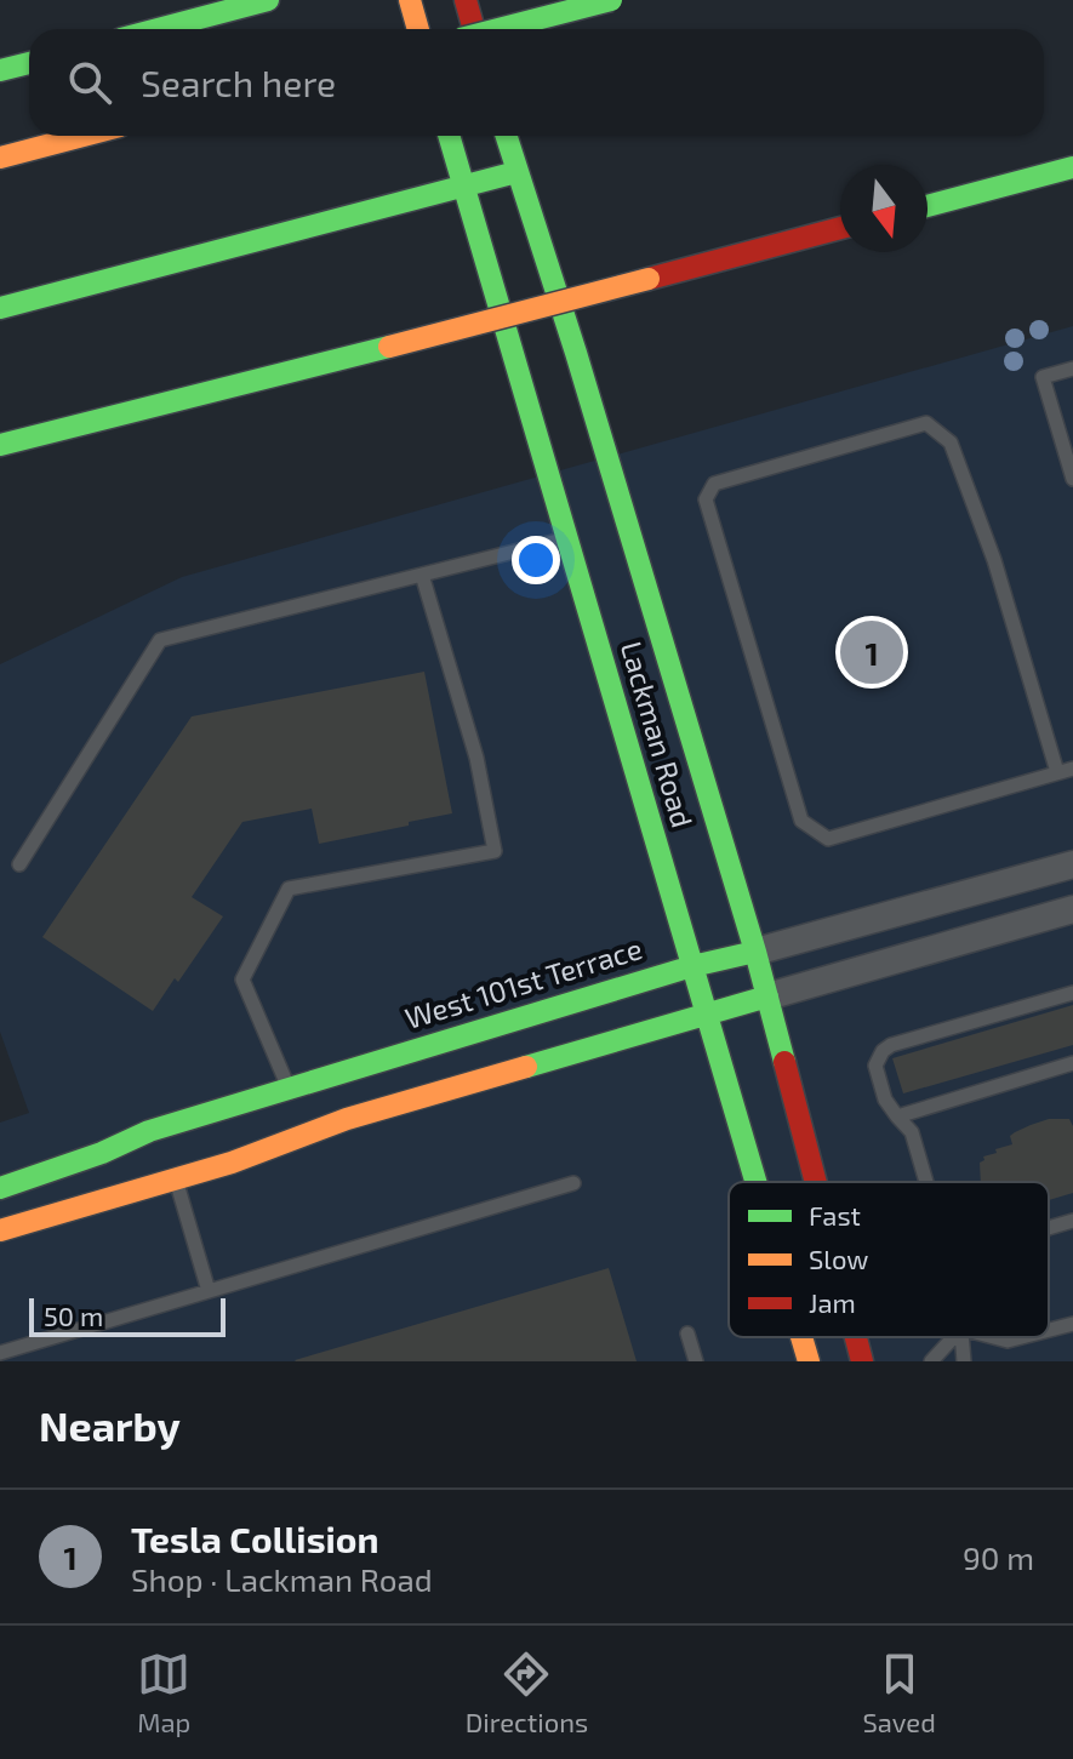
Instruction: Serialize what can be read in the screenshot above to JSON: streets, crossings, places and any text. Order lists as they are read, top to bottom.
{
  "streets": {
    "main road": ["Lackman Road", "West 101st Terrace"]
  },
  "crossings": [
    ["Lackman Road", "West 101st Terrace"]
  ],
  "legend": ["Fast", "Slow", "Jam"],
  "scale_bar": "50 m",
  "north": "bottom",
  "page": {
    "search": "Search here",
    "pins": "1",
    "scale": "50 m",
    "heading": "Nearby",
    "list": [
      {
        "mark": "1",
        "name": "Tesla Collision",
        "note": "Shop · Lackman Road",
        "value": "90 m"
      }
    ],
    "nav": ["Map", "Directions", "Saved"]
  }
}
